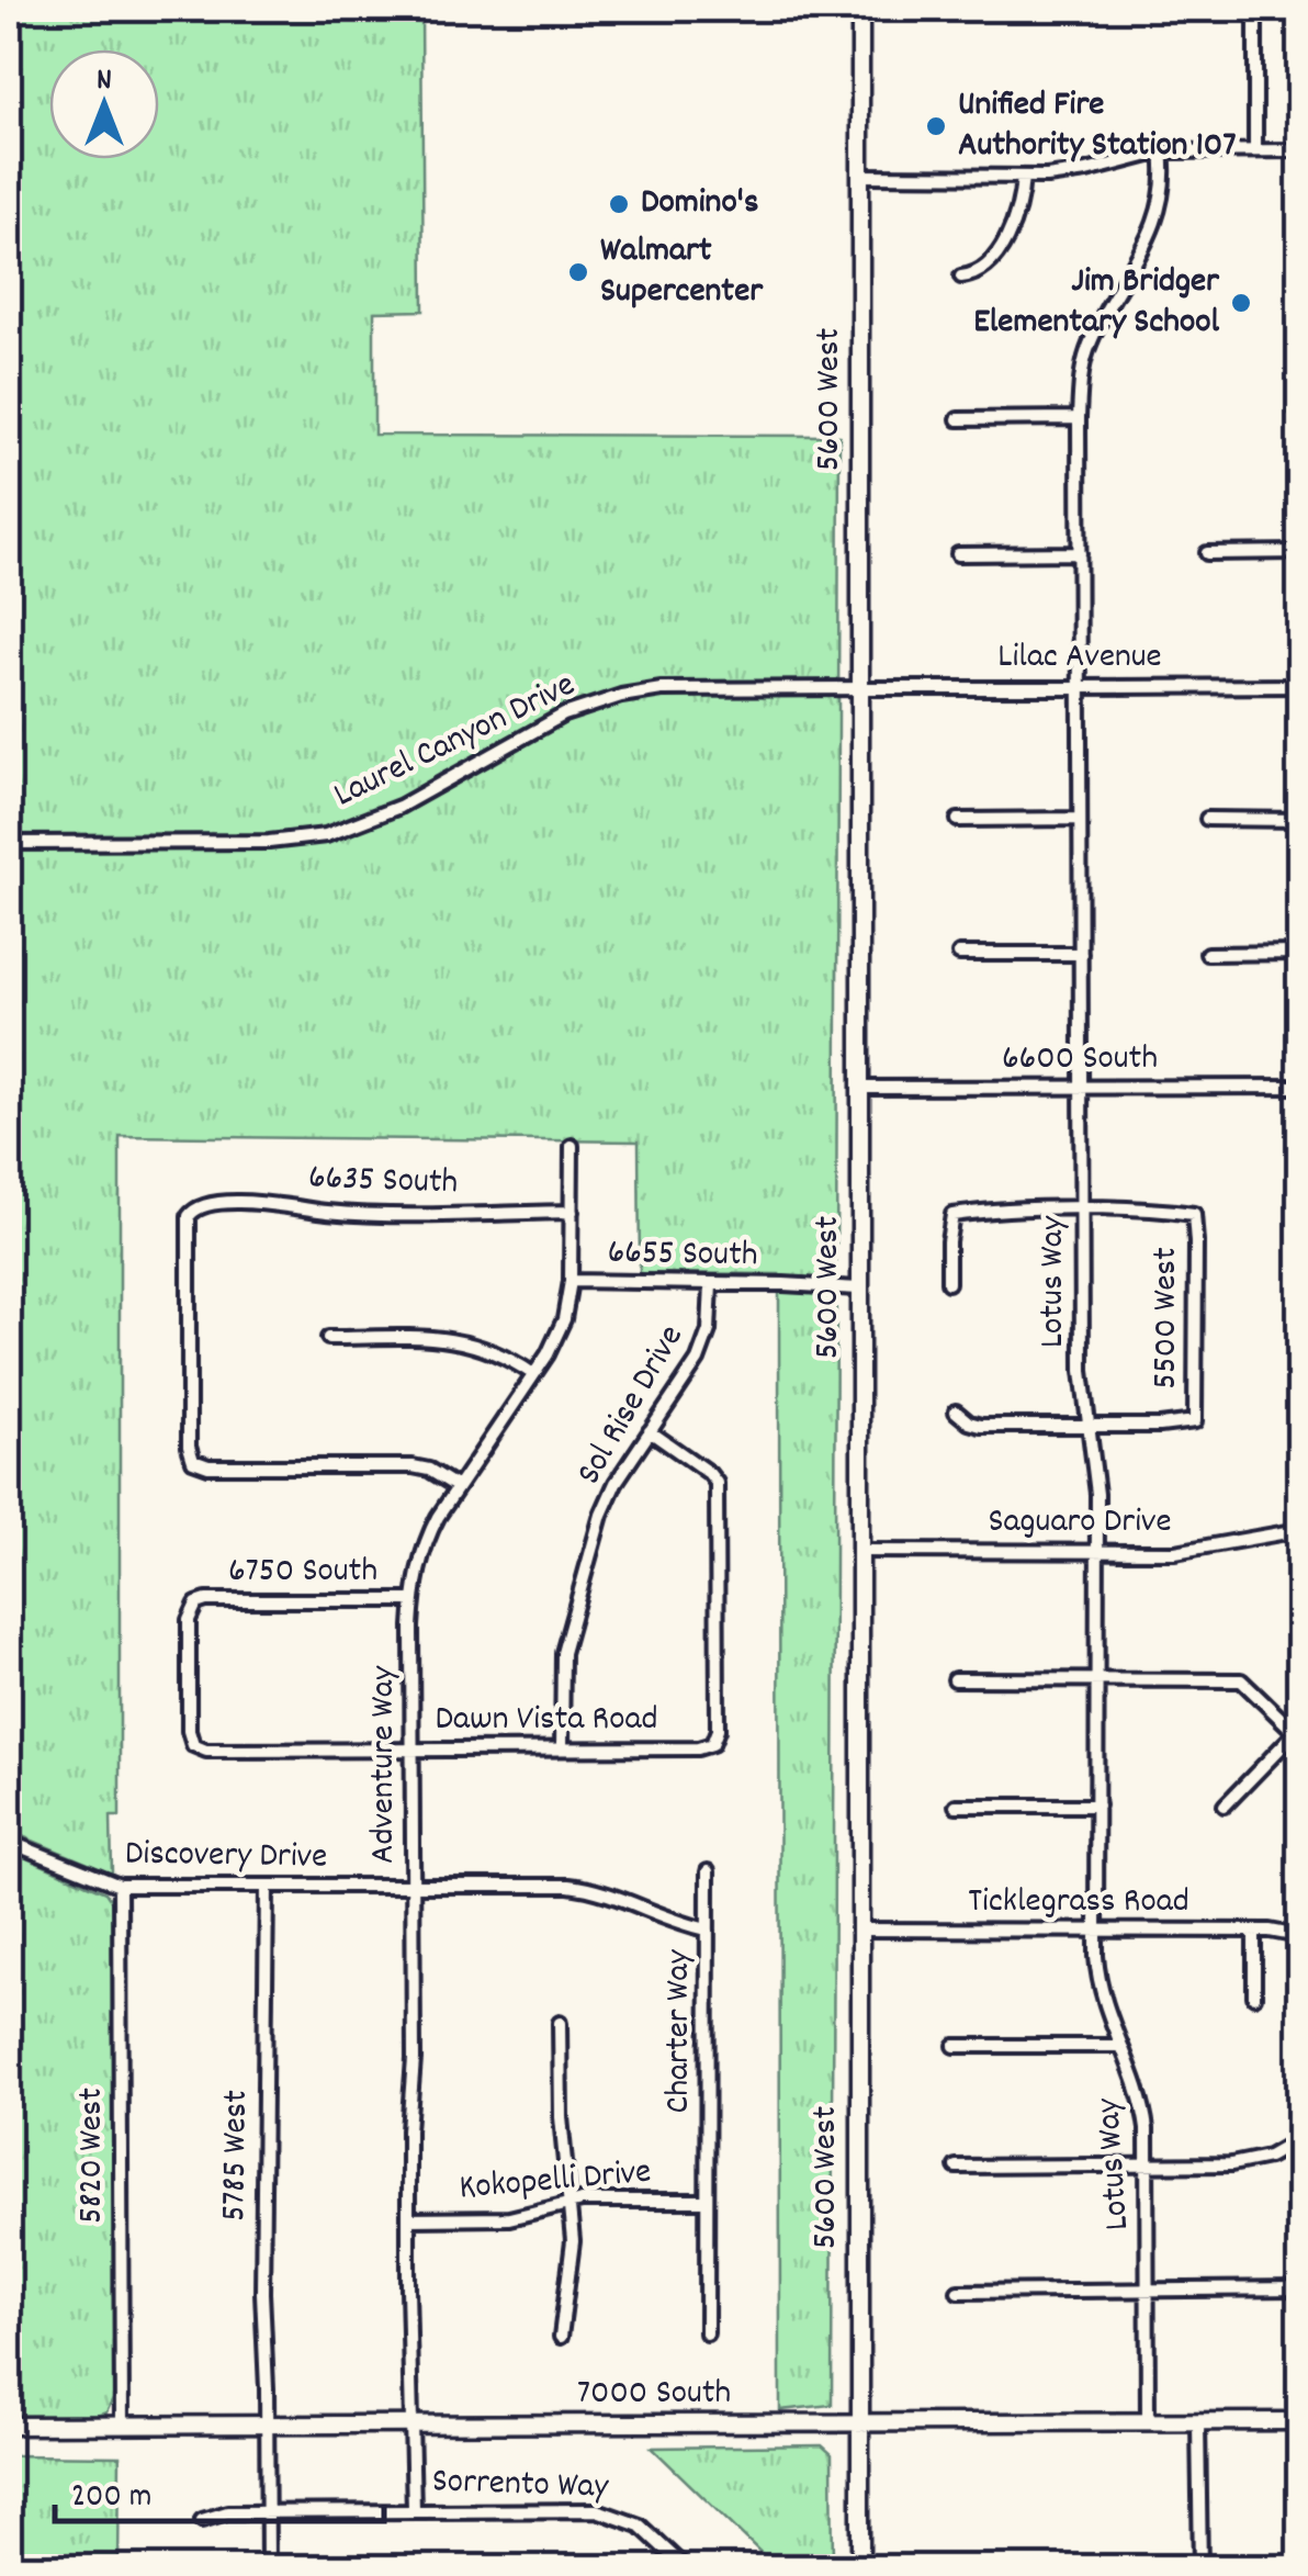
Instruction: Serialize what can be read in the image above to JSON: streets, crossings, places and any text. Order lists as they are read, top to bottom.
{
  "streets": {
    "main road": ["5600 West", "7000 South"],
    "street": [
      "Lilac Avenue",
      "Laurel Canyon Drive",
      "6600 South",
      "6635 South",
      "6655 South",
      "Lotus Way",
      "5500 West",
      "Sol Rise Drive",
      "Saguaro Drive",
      "6750 South",
      "Dawn Vista Road",
      "Adventure Way",
      "Discovery Drive",
      "Ticklegrass Road",
      "Charter Way",
      "5820 West",
      "5785 West",
      "Kokopelli Drive",
      "Sorrento Way"
    ]
  },
  "crossings": [
    ["5600 West", "Lilac Avenue"],
    ["5600 West", "Laurel Canyon Drive"],
    ["5600 West", "6600 South"],
    ["5600 West", "6655 South"],
    ["5600 West", "Saguaro Drive"],
    ["5600 West", "Ticklegrass Road"],
    ["5600 West", "7000 South"],
    ["Lilac Avenue", "Laurel Canyon Drive"],
    ["Lilac Avenue", "Lotus Way"],
    ["6600 South", "Lotus Way"],
    ["6635 South", "Adventure Way"],
    ["6655 South", "Sol Rise Drive"],
    ["6655 South", "Adventure Way"],
    ["Lotus Way", "5500 West"],
    ["Lotus Way", "Saguaro Drive"],
    ["Lotus Way", "Ticklegrass Road"],
    ["Lotus Way", "7000 South"],
    ["Sol Rise Drive", "Dawn Vista Road"],
    ["6750 South", "Dawn Vista Road"],
    ["6750 South", "Adventure Way"],
    ["Dawn Vista Road", "Adventure Way"],
    ["Adventure Way", "Discovery Drive"],
    ["Adventure Way", "Kokopelli Drive"],
    ["Adventure Way", "7000 South"],
    ["Adventure Way", "Sorrento Way"],
    ["Discovery Drive", "Charter Way"],
    ["Discovery Drive", "5820 West"],
    ["Discovery Drive", "5785 West"],
    ["Charter Way", "Kokopelli Drive"],
    ["5820 West", "7000 South"],
    ["5785 West", "7000 South"],
    ["5785 West", "Sorrento Way"]
  ],
  "places": [
    "Unified Fire Authority Station 107",
    "Domino's",
    "Walmart Supercenter",
    "Jim Bridger Elementary School"
  ],
  "scale_bar": "200 m",
  "north": "top"
}
